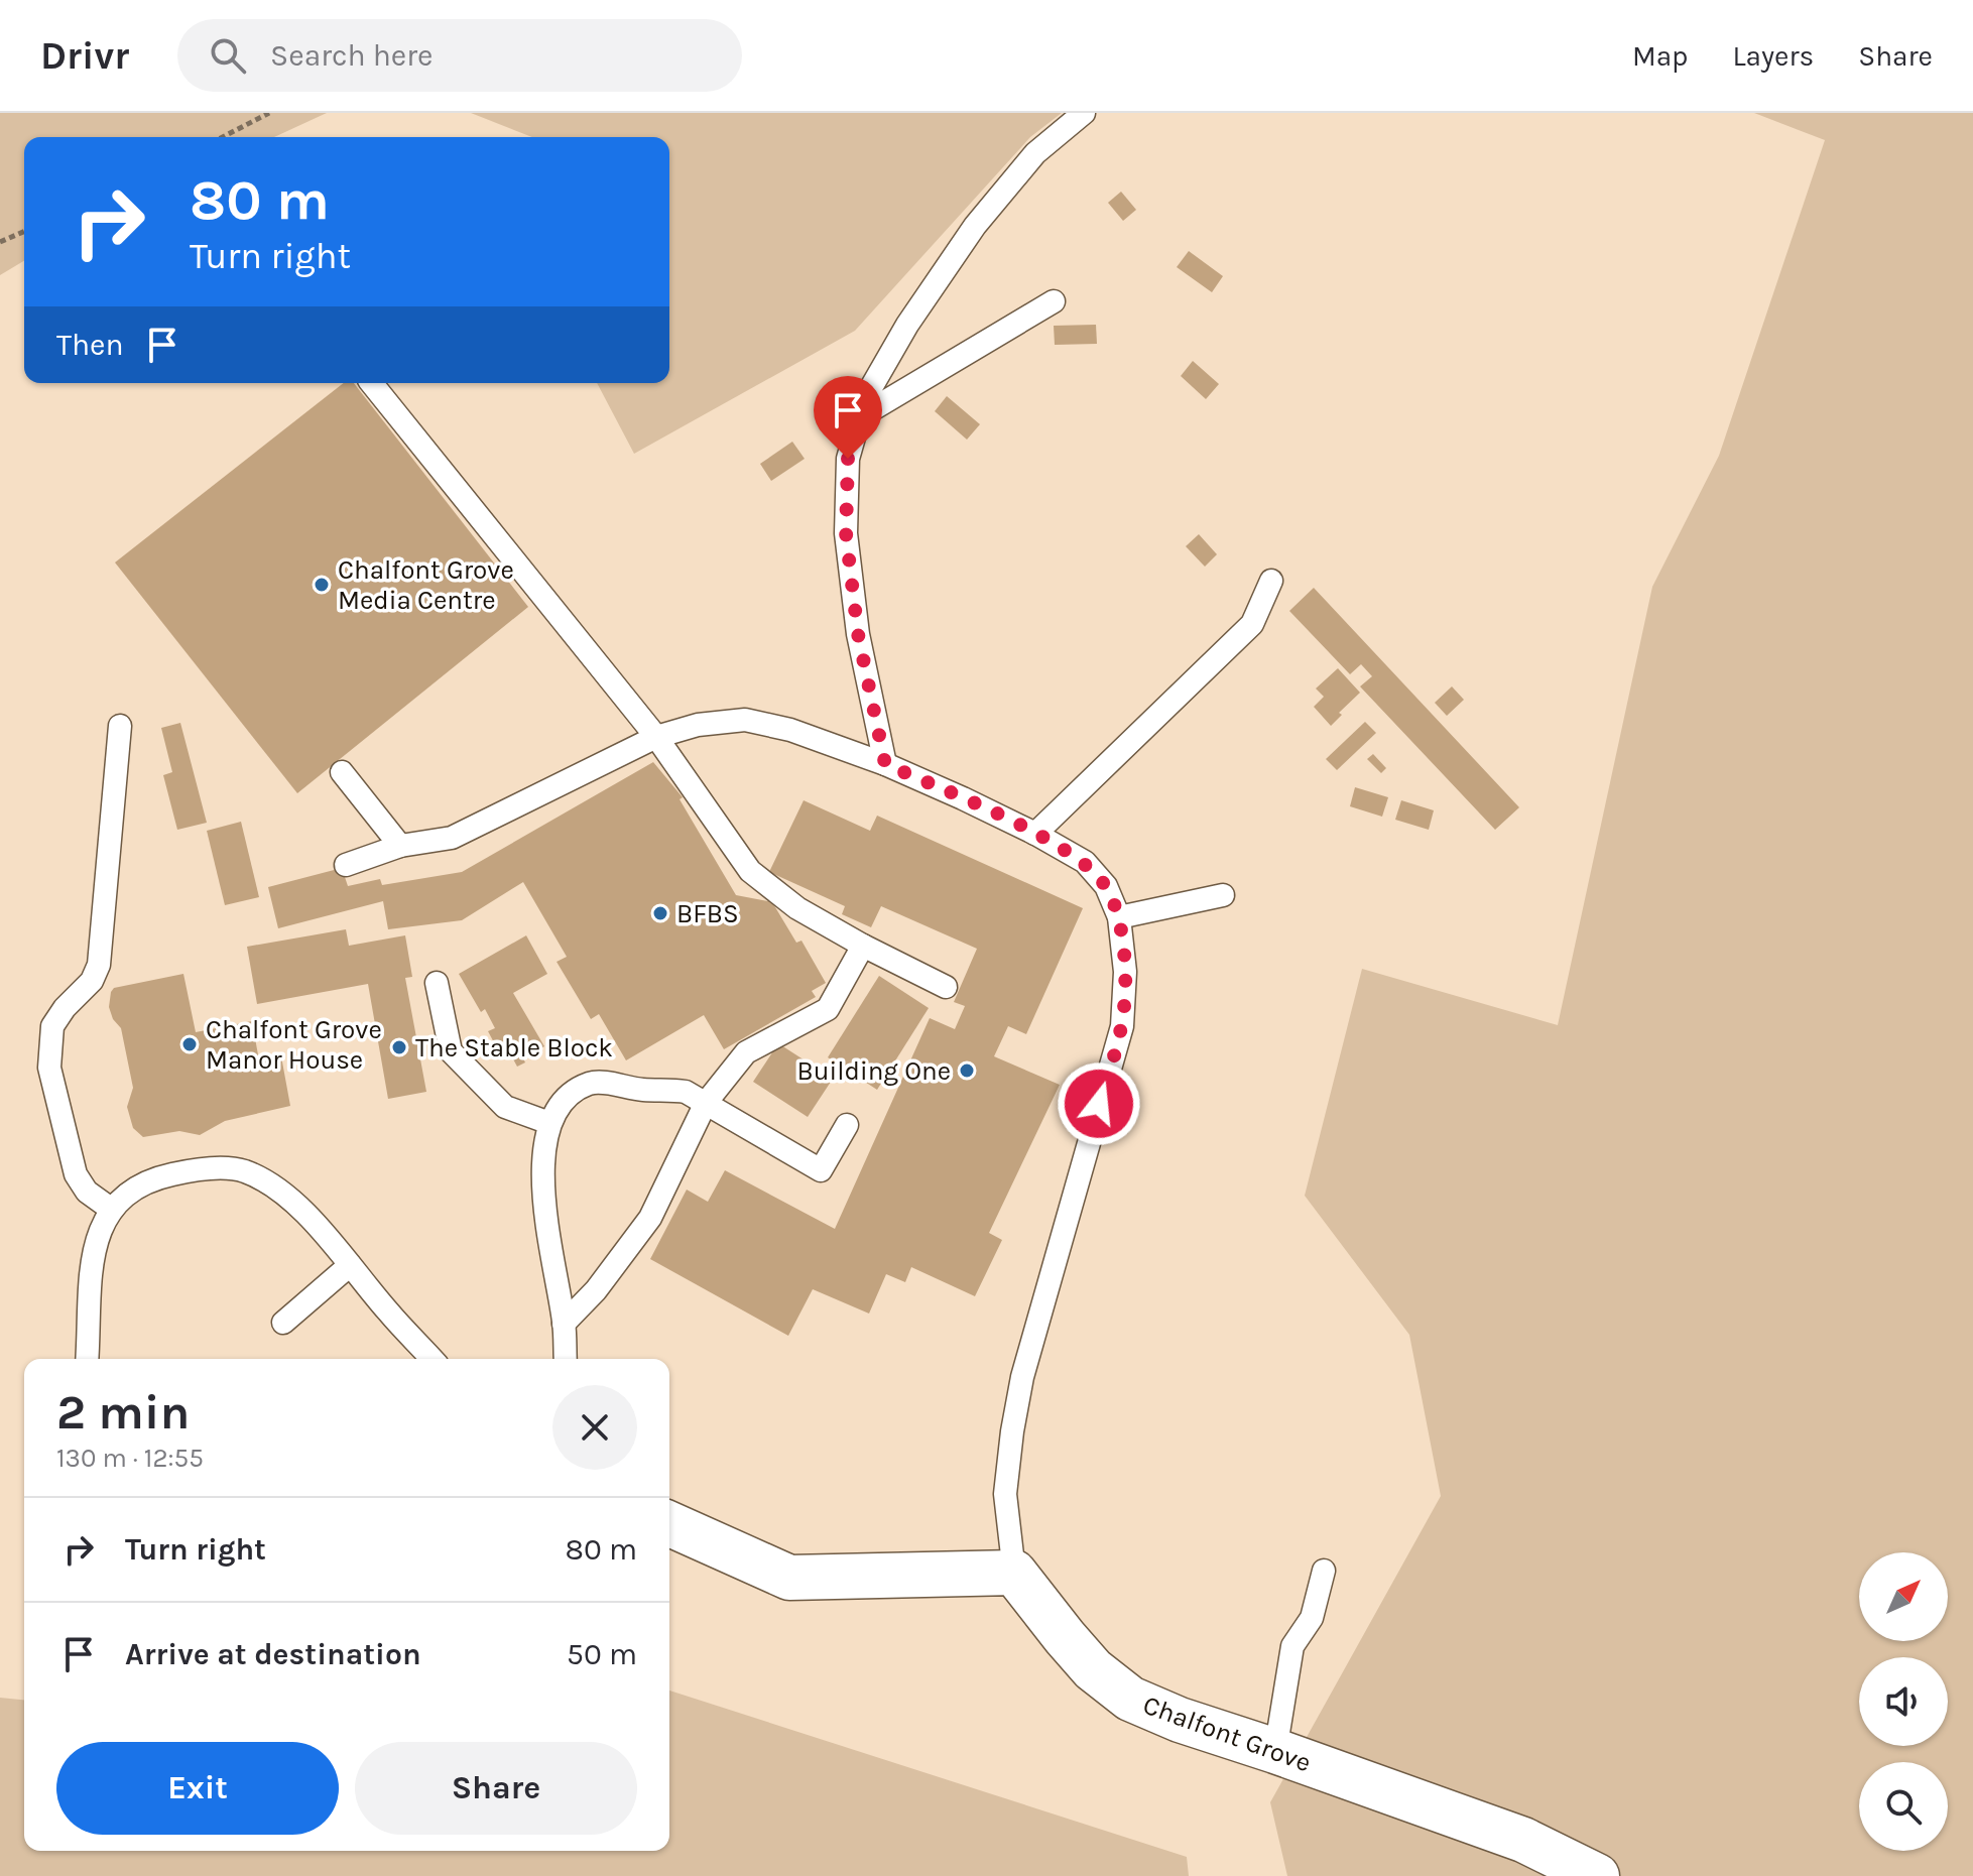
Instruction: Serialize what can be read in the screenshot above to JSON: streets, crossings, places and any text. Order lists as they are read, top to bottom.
{
  "streets": {
    "street": ["Chalfont Grove"]
  },
  "places": [
    "Chalfont Grove Media Centre",
    "BFBS",
    "Chalfont Grove Manor House",
    "The Stable Block",
    "Building One"
  ],
  "north": "top right",
  "page": {
    "header": "Drivr",
    "search": "Search here",
    "nav": ["Map", "Layers", "Share"],
    "turn": ["80 m", "Turn right"],
    "then": "Then",
    "heading": ["2 min", "130 m · 12:55"],
    "list": [
      {
        "name": "Turn right",
        "value": "80 m"
      },
      {
        "name": "Arrive at destination",
        "value": "50 m"
      }
    ],
    "buttons": ["Exit", "Share"]
  }
}
